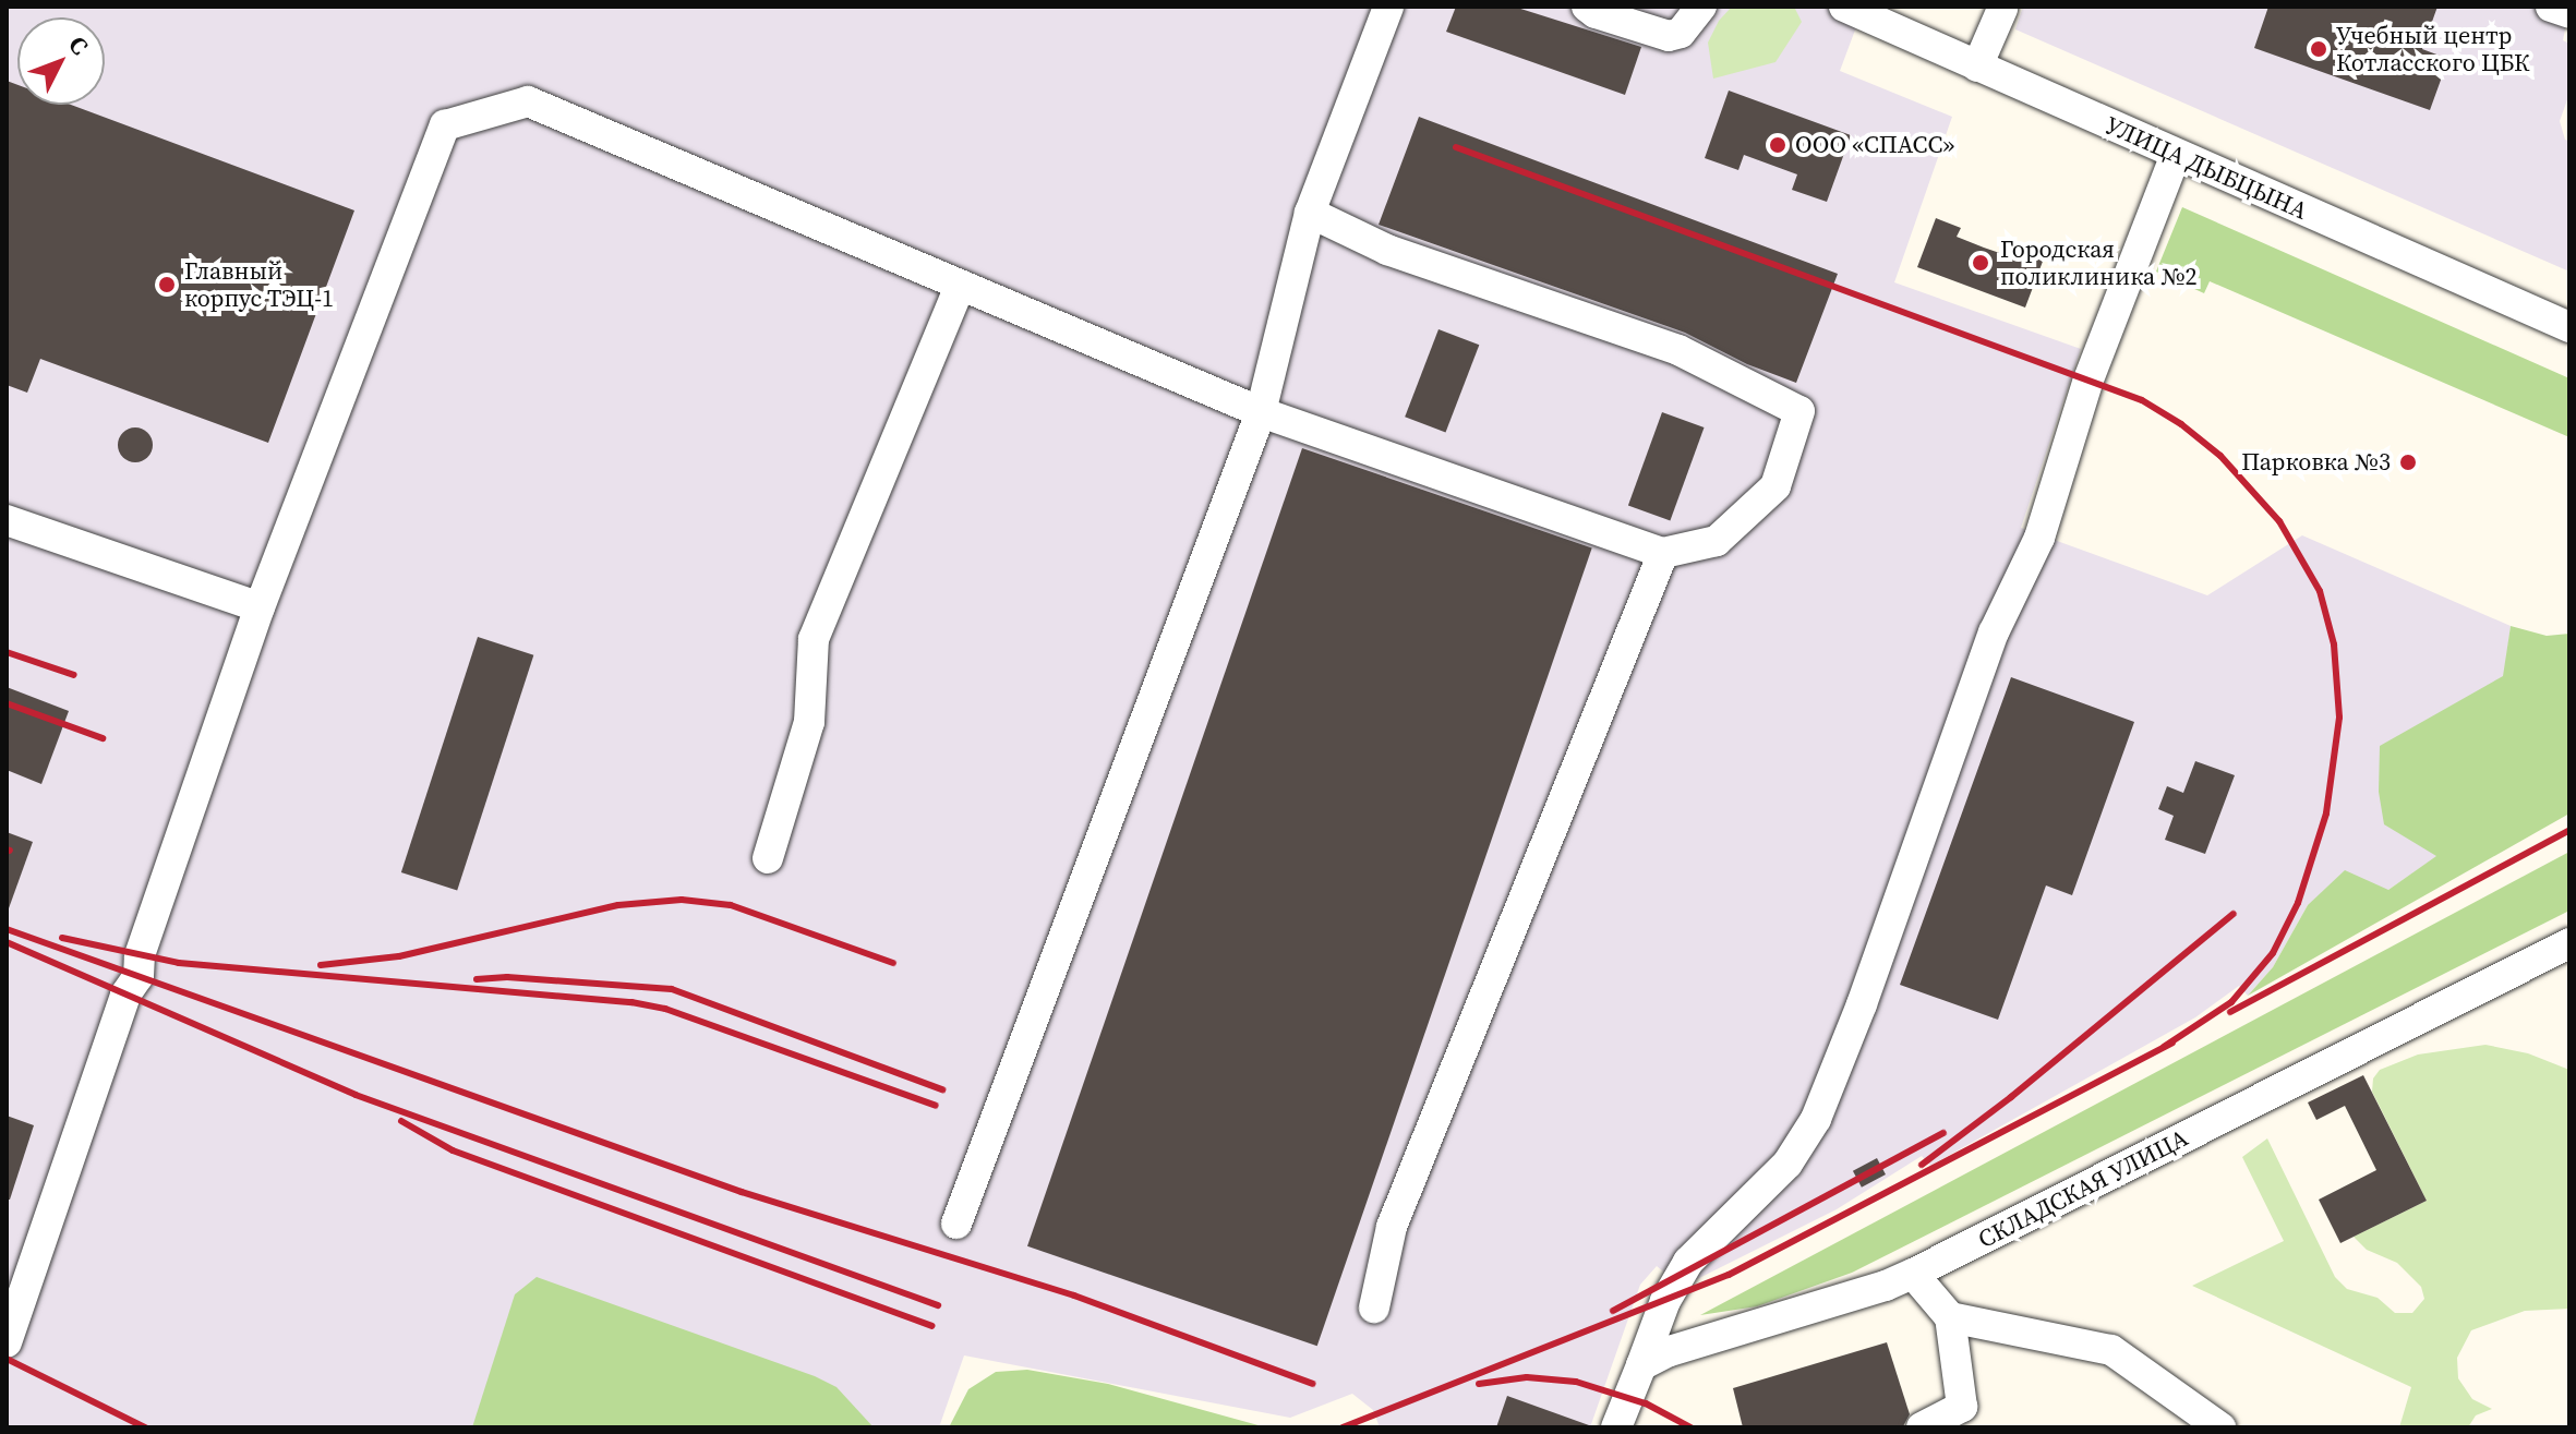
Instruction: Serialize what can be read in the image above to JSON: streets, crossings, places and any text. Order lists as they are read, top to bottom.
{
  "streets": {
    "street": ["УЛИЦА ДЫБЦЫНА", "СКЛАДСКАЯ УЛИЦА"]
  },
  "places": [
    "Учебный центр Котласского ЦБК",
    "ООО «СПАСС»",
    "Городская поликлиника №2",
    "Главный корпус ТЭЦ-1",
    "Парковка №3"
  ],
  "north": "top right"
}
